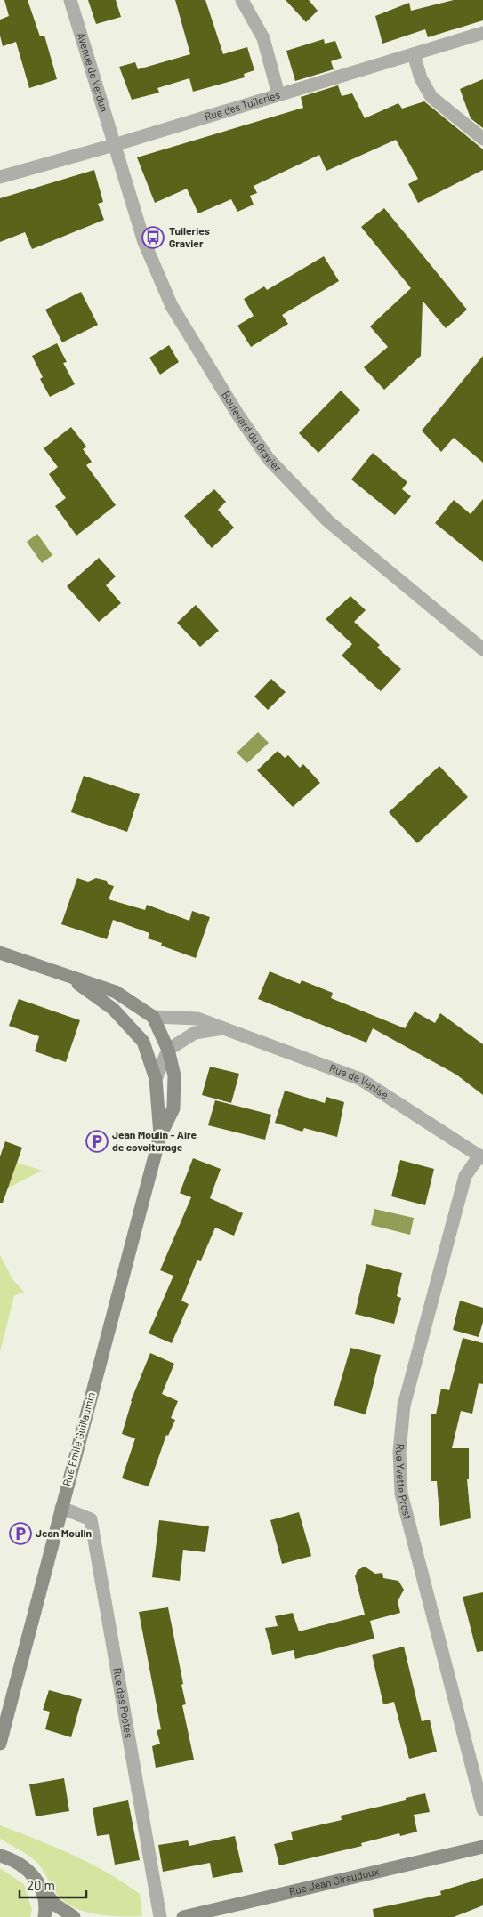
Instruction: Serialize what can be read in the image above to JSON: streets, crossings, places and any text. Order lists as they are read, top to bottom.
{
  "streets": {
    "main road": ["Rue de Venise", "Rue Émile Guillaumin", "Rue Jean Giraudoux"],
    "street": [
      "Avenue de Verdun",
      "Rue des Tuileries",
      "Boulevard du Gravier",
      "Rue Yvette Prost",
      "Rue des Poètes"
    ]
  },
  "crossings": [
    ["Avenue de Verdun", "Rue des Tuileries"],
    ["Avenue de Verdun", "Boulevard du Gravier"],
    ["Rue des Tuileries", "Boulevard du Gravier"],
    ["Rue de Venise", "Rue Émile Guillaumin"],
    ["Rue de Venise", "Rue Yvette Prost"],
    ["Rue Émile Guillaumin", "Rue des Poètes"]
  ],
  "places": {
    "bus stop": ["Tuileries Gravier"],
    "parking": ["Jean Moulin - Aire de covoiturage", "Jean Moulin"]
  },
  "scale_bar": "20 m"
}
